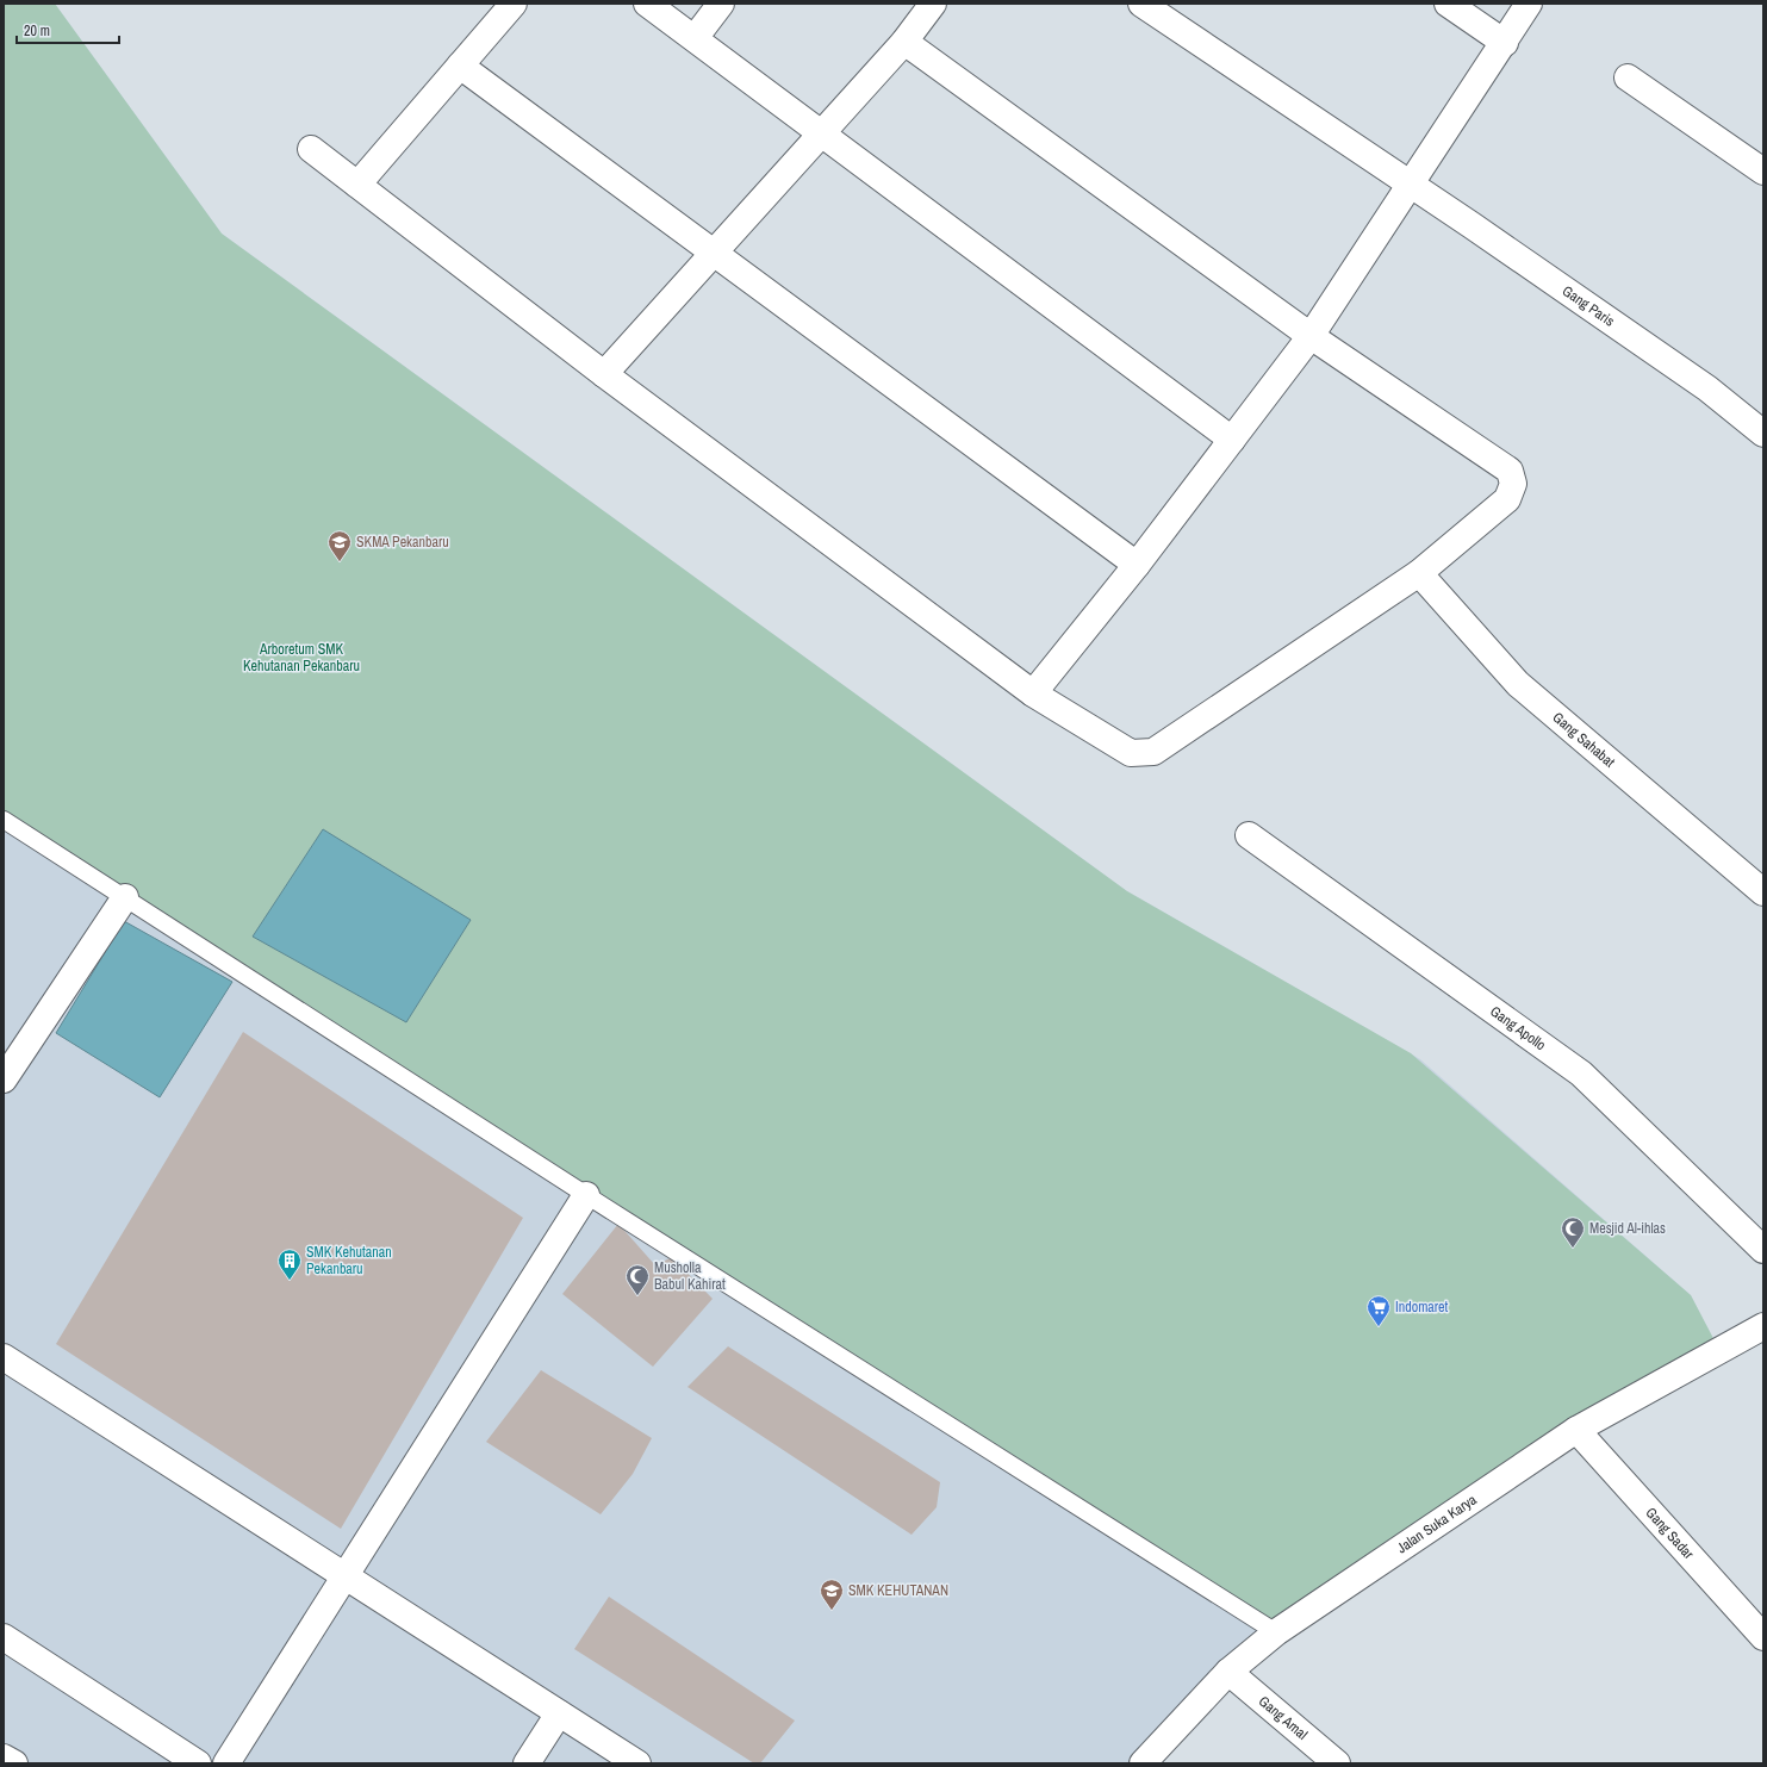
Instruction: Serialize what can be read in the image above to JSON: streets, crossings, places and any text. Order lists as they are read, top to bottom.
{
  "streets": {
    "street": [
      "Gang Paris",
      "Gang Sahabat",
      "Gang Apollo",
      "Jalan Suka Karya",
      "Gang Sadar",
      "Gang Amal"
    ]
  },
  "crossings": [
    ["Jalan Suka Karya", "Gang Sadar"],
    ["Jalan Suka Karya", "Gang Amal"]
  ],
  "parks": ["Arboretum SMK Kehutanan Pekanbaru"],
  "places": {
    "school or university": ["SKMA Pekanbaru", "SMK KEHUTANAN"],
    "mosque": ["Mesjid Al-ihlas", "Musholla Babul Kahirat"],
    "building": ["SMK Kehutanan Pekanbaru"],
    "supermarket": ["Indomaret"]
  },
  "scale_bar": "20 m"
}
